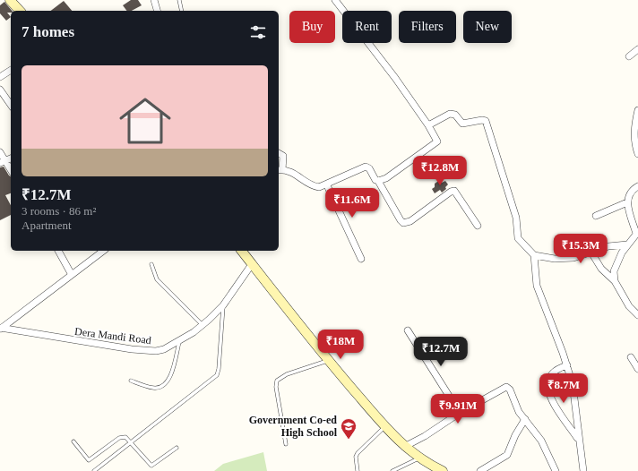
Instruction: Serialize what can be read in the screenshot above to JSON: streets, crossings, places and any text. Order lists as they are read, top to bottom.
{
  "streets": {
    "street": ["Dera Mandi Road"]
  },
  "places": {
    "school or university": ["Government Co-ed High School"]
  },
  "page": {
    "chip": [
      "Buy",
      "Rent",
      "Filters",
      "New"
    ],
    "heading": "7 homes",
    "list": [
      {
        "name": "₹12.7M",
        "note": "3 rooms · 86 m² · Apartment"
      }
    ],
    "price": [
      "₹12.8M",
      "₹11.6M",
      "₹15.3M",
      "₹18M",
      "₹12.7M",
      "₹8.7M",
      "₹9.91M"
    ]
  }
}
